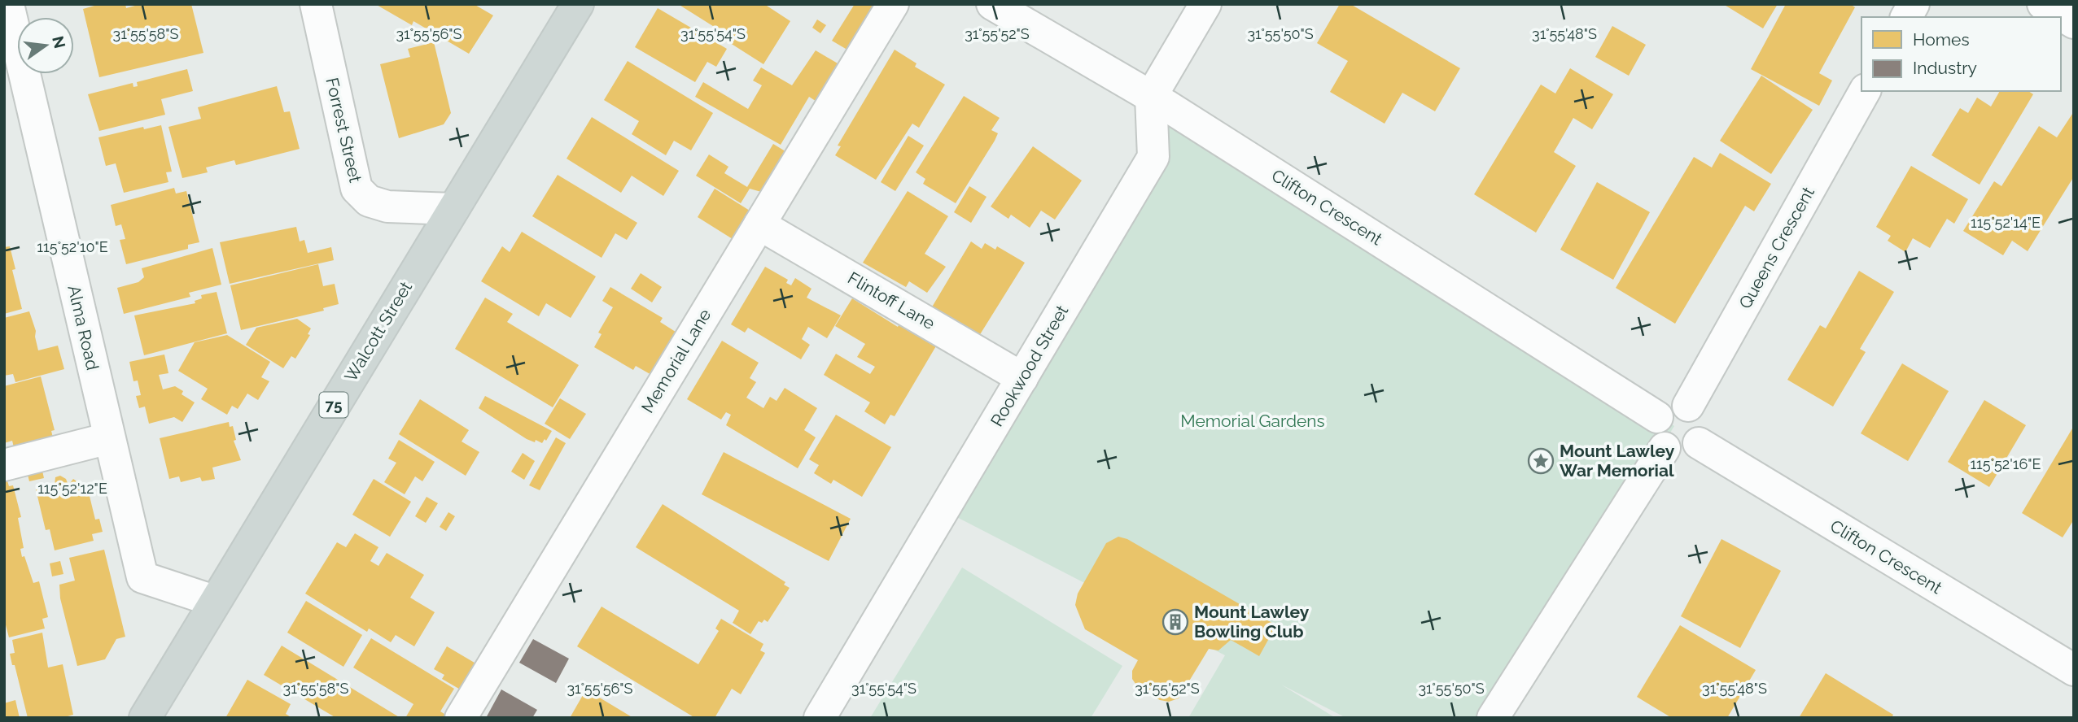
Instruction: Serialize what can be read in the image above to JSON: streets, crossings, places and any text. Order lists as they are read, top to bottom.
{
  "streets": {
    "main road": ["Walcott Street", "75"],
    "street": [
      "Forrest Street",
      "Clifton Crescent",
      "Queens Crescent",
      "Flintoff Lane",
      "Alma Road",
      "Memorial Lane",
      "Rookwood Street"
    ]
  },
  "crossings": [
    ["Forrest Street", "Walcott Street"],
    ["Clifton Crescent", "Queens Crescent"],
    ["Clifton Crescent", "Rookwood Street"],
    ["Flintoff Lane", "Memorial Lane"],
    ["Flintoff Lane", "Rookwood Street"],
    ["Alma Road", "Walcott Street"]
  ],
  "parks": ["Memorial Gardens"],
  "places": {
    "place": ["Mount Lawley War Memorial"],
    "building": ["Mount Lawley Bowling Club"]
  },
  "legend": ["Homes", "Industry"],
  "north": "right",
  "coordinates": [
    "31°55'48\"S",
    "31°55'58\"S",
    "31°55'56\"S",
    "31°55'54\"S",
    "31°55'52\"S",
    "31°55'50\"S",
    "115°52'14\"E",
    "115°52'10\"E",
    "115°52'16\"E",
    "115°52'12\"E"
  ]
}
